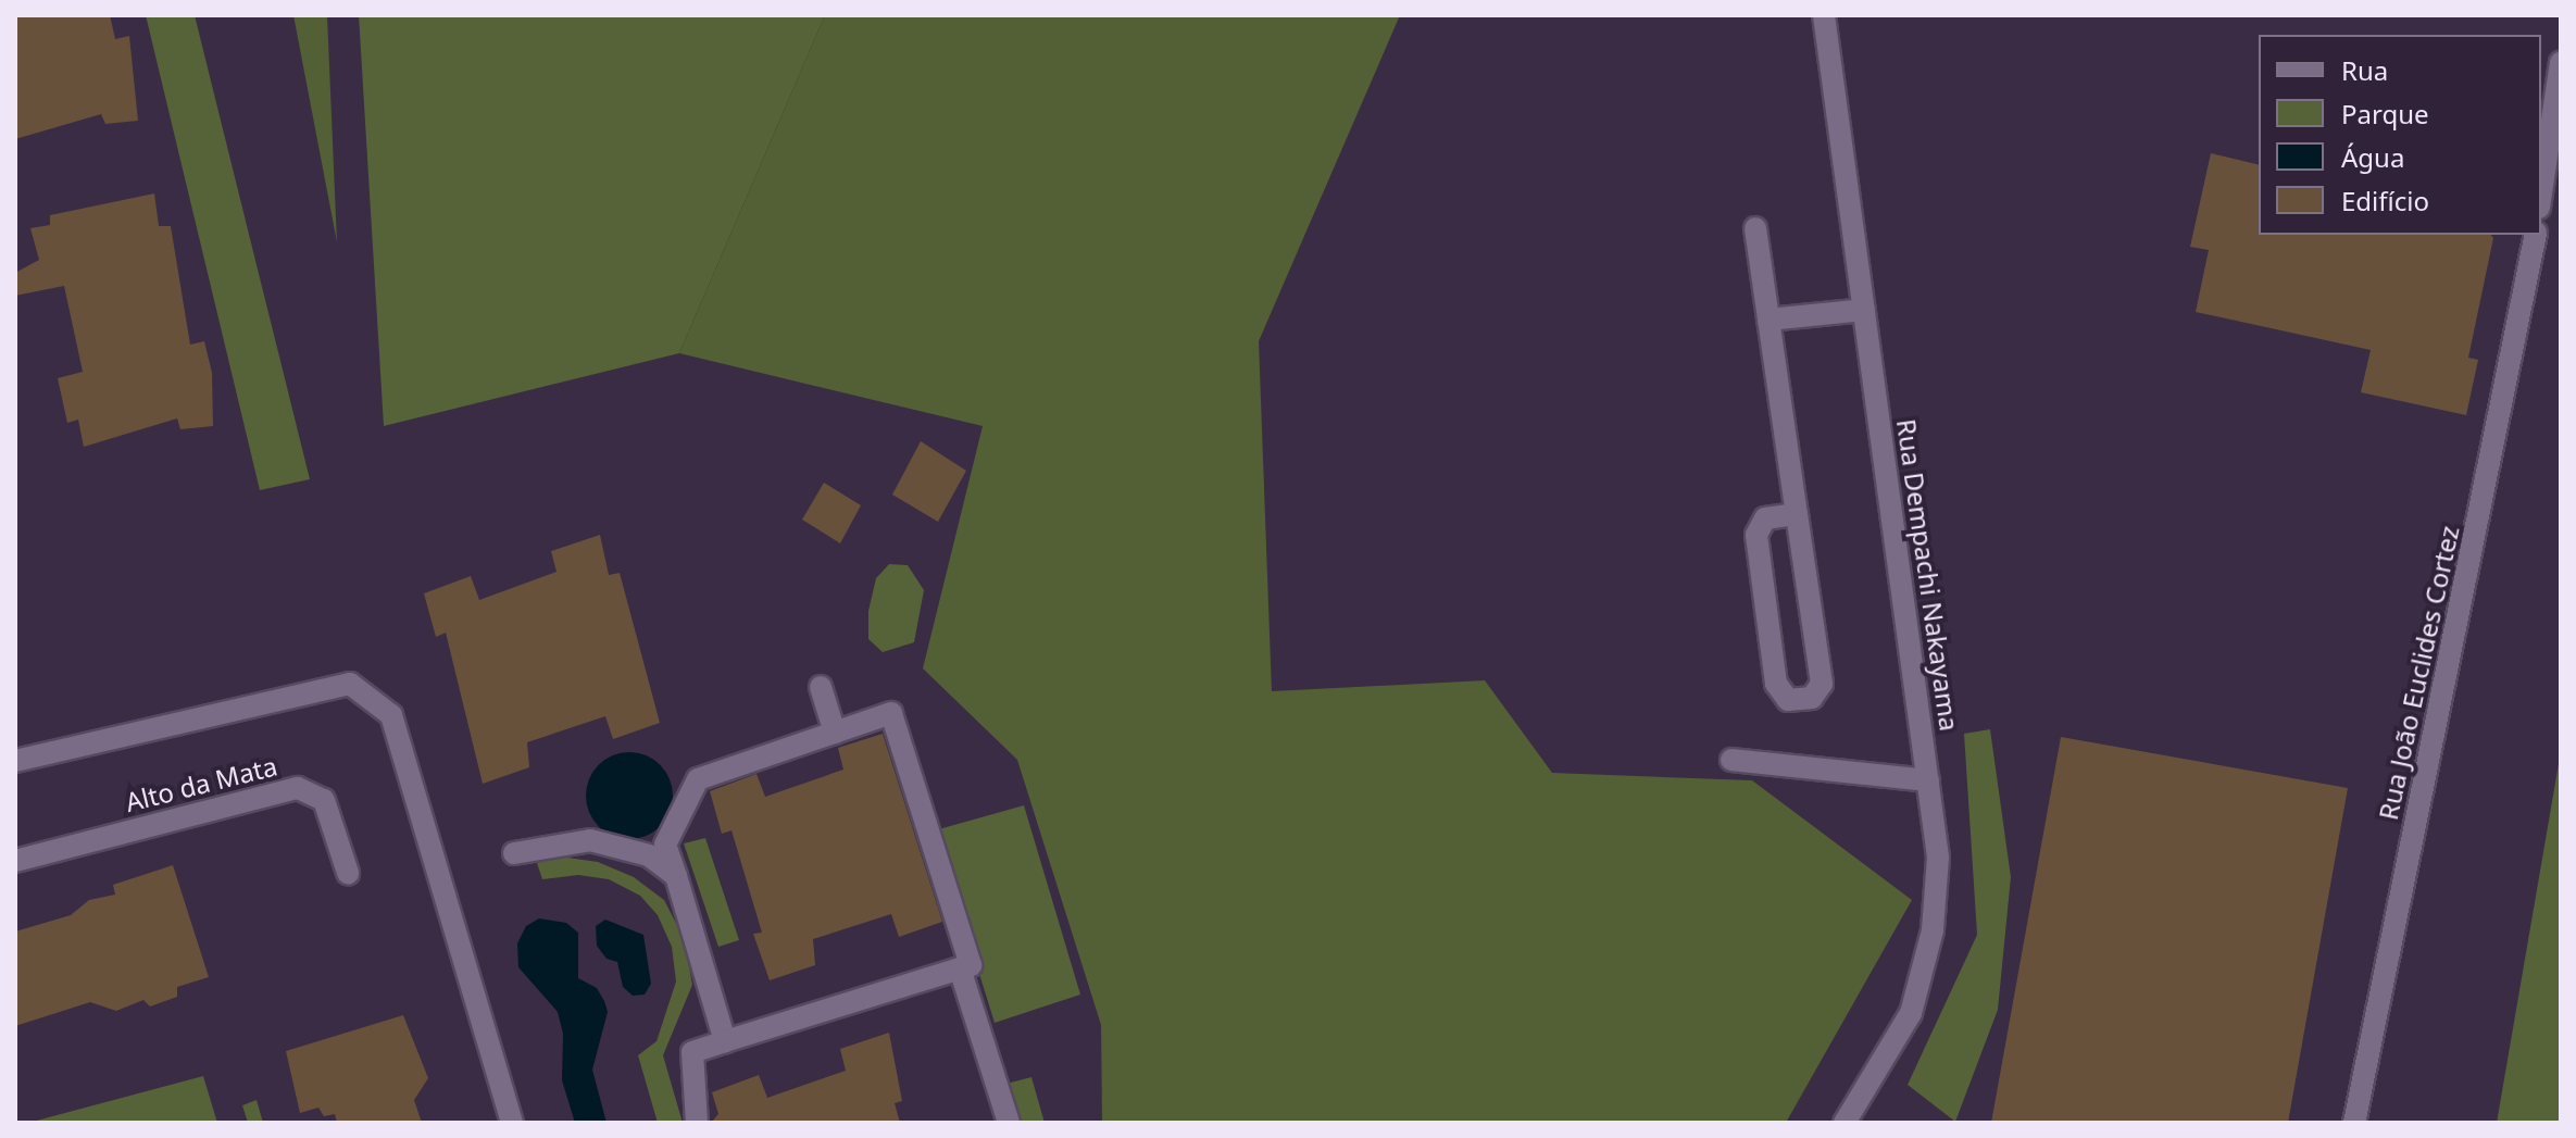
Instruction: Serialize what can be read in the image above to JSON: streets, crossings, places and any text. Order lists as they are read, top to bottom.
{
  "streets": {
    "street": ["Rua Dempachi Nakayama", "Rua João Euclides Cortez", "Alto da Mata"]
  },
  "legend": [
    "Rua",
    "Parque",
    "Água",
    "Edifício"
  ]
}
